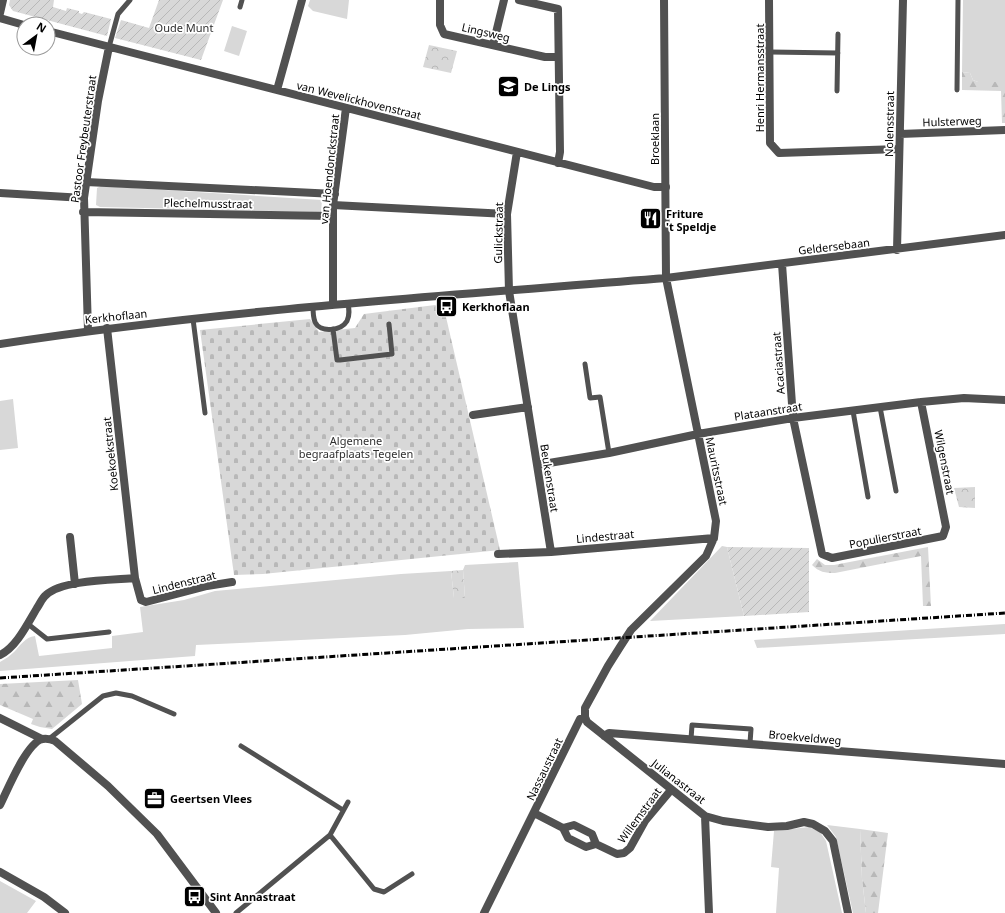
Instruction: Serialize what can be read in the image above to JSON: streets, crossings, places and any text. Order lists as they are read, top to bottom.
{
  "streets": {
    "street": [
      "Lingsweg",
      "Henri Hermansstraat",
      "van Wevelickhovenstraat",
      "Hulsterweg",
      "Nolensstraat",
      "Pastoor Freybeuterstraat",
      "Broeklaan",
      "van Hoendonckstraat",
      "Plechelmusstraat",
      "Gulickstraat",
      "Geldersebaan",
      "Kerkhoflaan",
      "Acaciastraat",
      "Plataanstraat",
      "Koekoekstraat",
      "Wilgenstraat",
      "Mauritsstraat",
      "Beukenstraat",
      "Lindestraat",
      "Populierstraat",
      "Lindenstraat",
      "Broekveldweg",
      "Nassaustraat",
      "Julianastraat",
      "Willemstraat"
    ]
  },
  "crossings": [
    ["Henri Hermansstraat", "Nolensstraat"],
    ["van Wevelickhovenstraat", "Pastoor Freybeuterstraat"],
    ["van Wevelickhovenstraat", "Broeklaan"],
    ["van Wevelickhovenstraat", "van Hoendonckstraat"],
    ["van Wevelickhovenstraat", "Gulickstraat"],
    ["Hulsterweg", "Nolensstraat"],
    ["Nolensstraat", "Geldersebaan"],
    ["Pastoor Freybeuterstraat", "Plechelmusstraat"],
    ["Pastoor Freybeuterstraat", "Kerkhoflaan"],
    ["Broeklaan", "Geldersebaan"],
    ["Broeklaan", "Kerkhoflaan"],
    ["Broeklaan", "Mauritsstraat"],
    ["van Hoendonckstraat", "Plechelmusstraat"],
    ["van Hoendonckstraat", "Kerkhoflaan"],
    ["Gulickstraat", "Kerkhoflaan"],
    ["Gulickstraat", "Beukenstraat"],
    ["Geldersebaan", "Kerkhoflaan"],
    ["Geldersebaan", "Acaciastraat"],
    ["Geldersebaan", "Mauritsstraat"],
    ["Kerkhoflaan", "Koekoekstraat"],
    ["Kerkhoflaan", "Mauritsstraat"],
    ["Kerkhoflaan", "Beukenstraat"],
    ["Acaciastraat", "Plataanstraat"],
    ["Acaciastraat", "Populierstraat"],
    ["Plataanstraat", "Wilgenstraat"],
    ["Plataanstraat", "Mauritsstraat"],
    ["Plataanstraat", "Beukenstraat"],
    ["Koekoekstraat", "Lindenstraat"],
    ["Wilgenstraat", "Populierstraat"],
    ["Mauritsstraat", "Lindestraat"],
    ["Mauritsstraat", "Nassaustraat"],
    ["Beukenstraat", "Lindestraat"],
    ["Broekveldweg", "Julianastraat"],
    ["Nassaustraat", "Julianastraat"],
    ["Julianastraat", "Willemstraat"]
  ],
  "parks": ["Oude Munt", "Algemene begraafplaats Tegelen"],
  "places": {
    "school or university": ["De Lings"],
    "restaurant": ["Friture 't Speldje"],
    "bus stop": ["Kerkhoflaan", "Sint Annastraat"],
    "office": ["Geertsen Vlees"]
  },
  "north": "top right"
}
